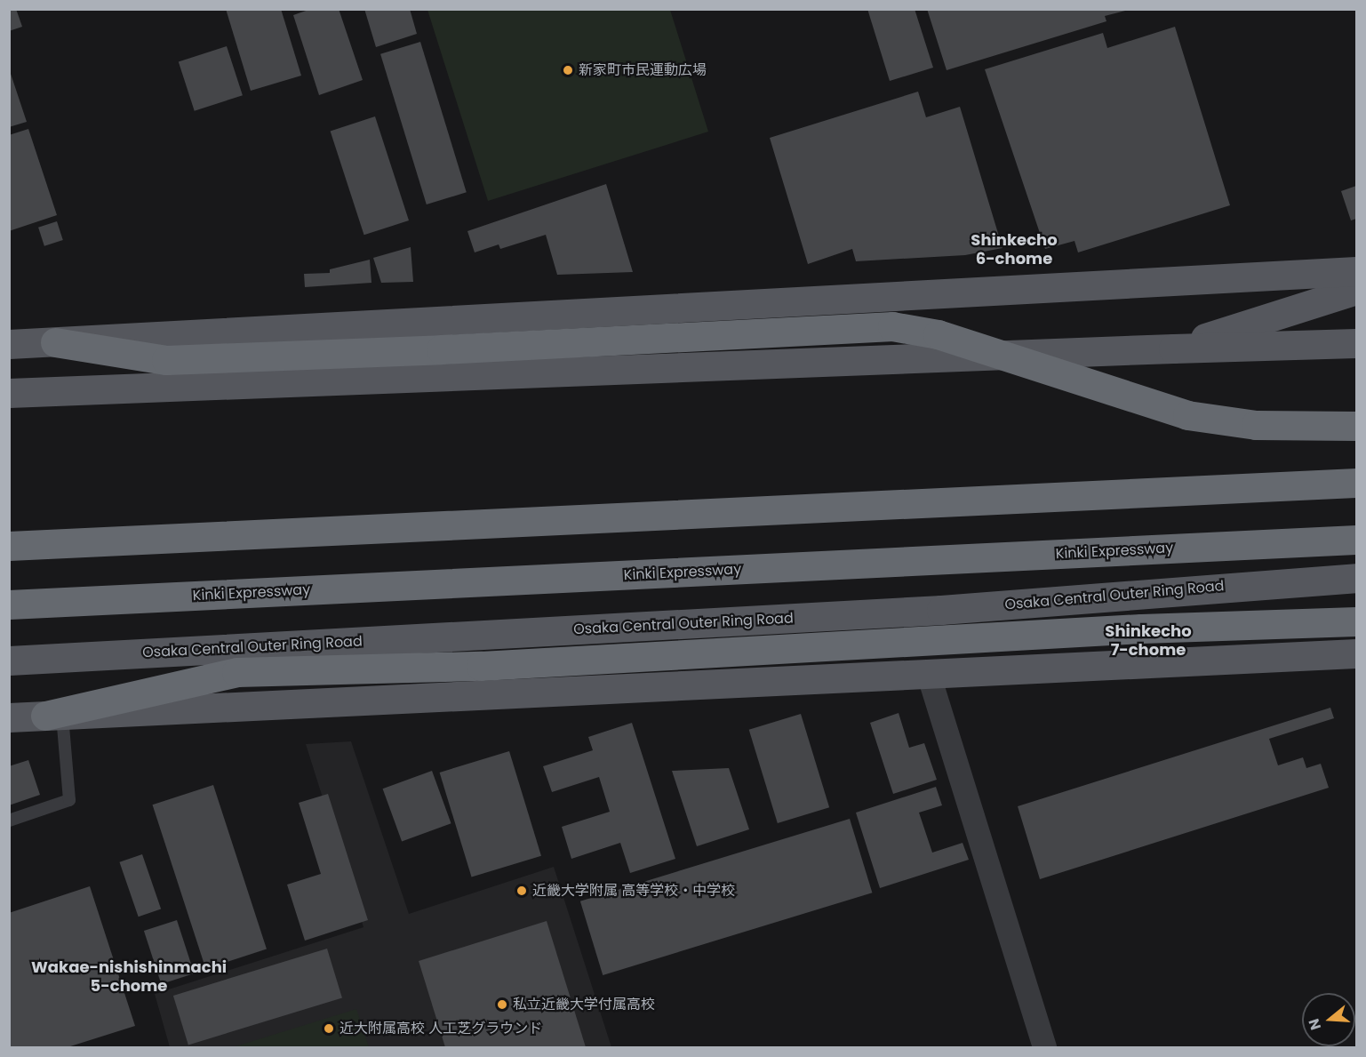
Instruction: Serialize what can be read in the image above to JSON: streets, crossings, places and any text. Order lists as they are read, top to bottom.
{
  "streets": {
    "highway": ["Kinki Expressway"],
    "main road": ["Osaka Central Outer Ring Road"]
  },
  "districts": ["Shinkecho 6-chome", "Shinkecho 7-chome", "Wakae-nishishinmachi 5-chome"],
  "places": [
    "新家町市民運動広場",
    "近畿大学附属 高等学校・中学校",
    "私立近畿大学付属高校",
    "近大附属高校 人工芝グラウンド"
  ],
  "north": "left"
}
